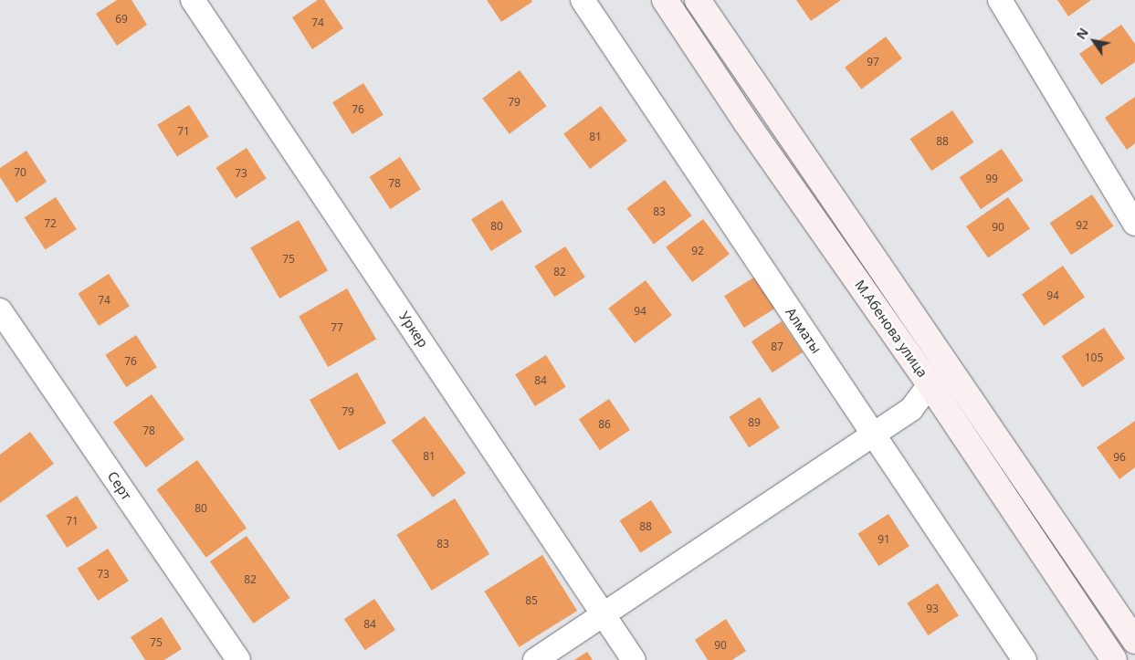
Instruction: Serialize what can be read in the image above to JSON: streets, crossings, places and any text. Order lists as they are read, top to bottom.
{
  "streets": {
    "main road": ["М.Абенова улица"],
    "street": ["Уркер", "Алматы", "Серт"]
  },
  "house_numbers": [
    "69",
    "74",
    "97",
    "79",
    "76",
    "71",
    "81",
    "88",
    "70",
    "73",
    "99",
    "78",
    "83",
    "72",
    "92",
    "80",
    "90",
    "92",
    "75",
    "82",
    "94",
    "74",
    "94",
    "77",
    "87",
    "105",
    "76",
    "84",
    "79",
    "89",
    "86",
    "78",
    "81",
    "96",
    "80",
    "71",
    "88",
    "91",
    "83",
    "73",
    "82",
    "85",
    "93",
    "84",
    "75",
    "90"
  ],
  "north": "top left"
}
